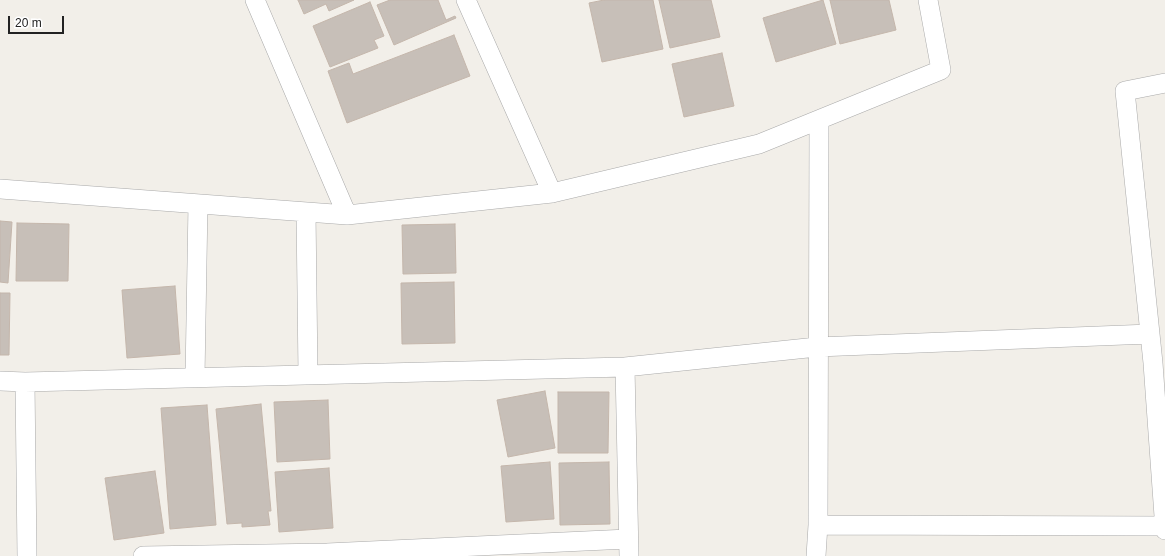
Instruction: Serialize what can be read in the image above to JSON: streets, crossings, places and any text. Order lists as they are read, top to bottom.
{
  "scale_bar": "20 m"
}
